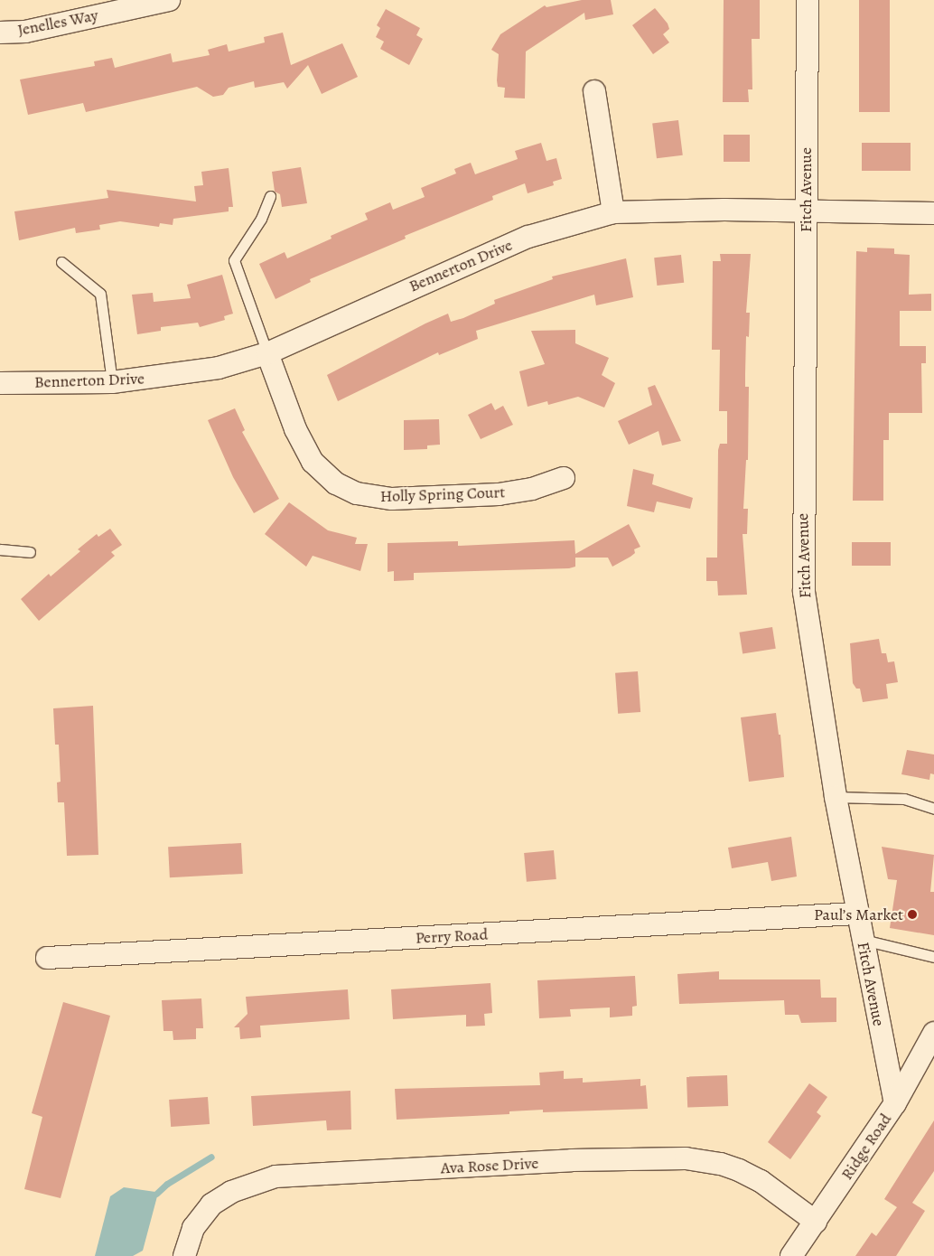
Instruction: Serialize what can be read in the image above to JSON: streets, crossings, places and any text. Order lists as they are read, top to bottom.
{
  "streets": {
    "street": [
      "Jenelles Way",
      "Fitch Avenue",
      "Bennerton Drive",
      "Holly Spring Court",
      "Perry Road",
      "Ridge Road",
      "Ava Rose Drive"
    ]
  },
  "crossings": [
    ["Fitch Avenue", "Bennerton Drive"],
    ["Fitch Avenue", "Perry Road"],
    ["Fitch Avenue", "Ridge Road"],
    ["Bennerton Drive", "Holly Spring Court"],
    ["Ridge Road", "Ava Rose Drive"]
  ],
  "places": ["Paul’s Market"]
}
